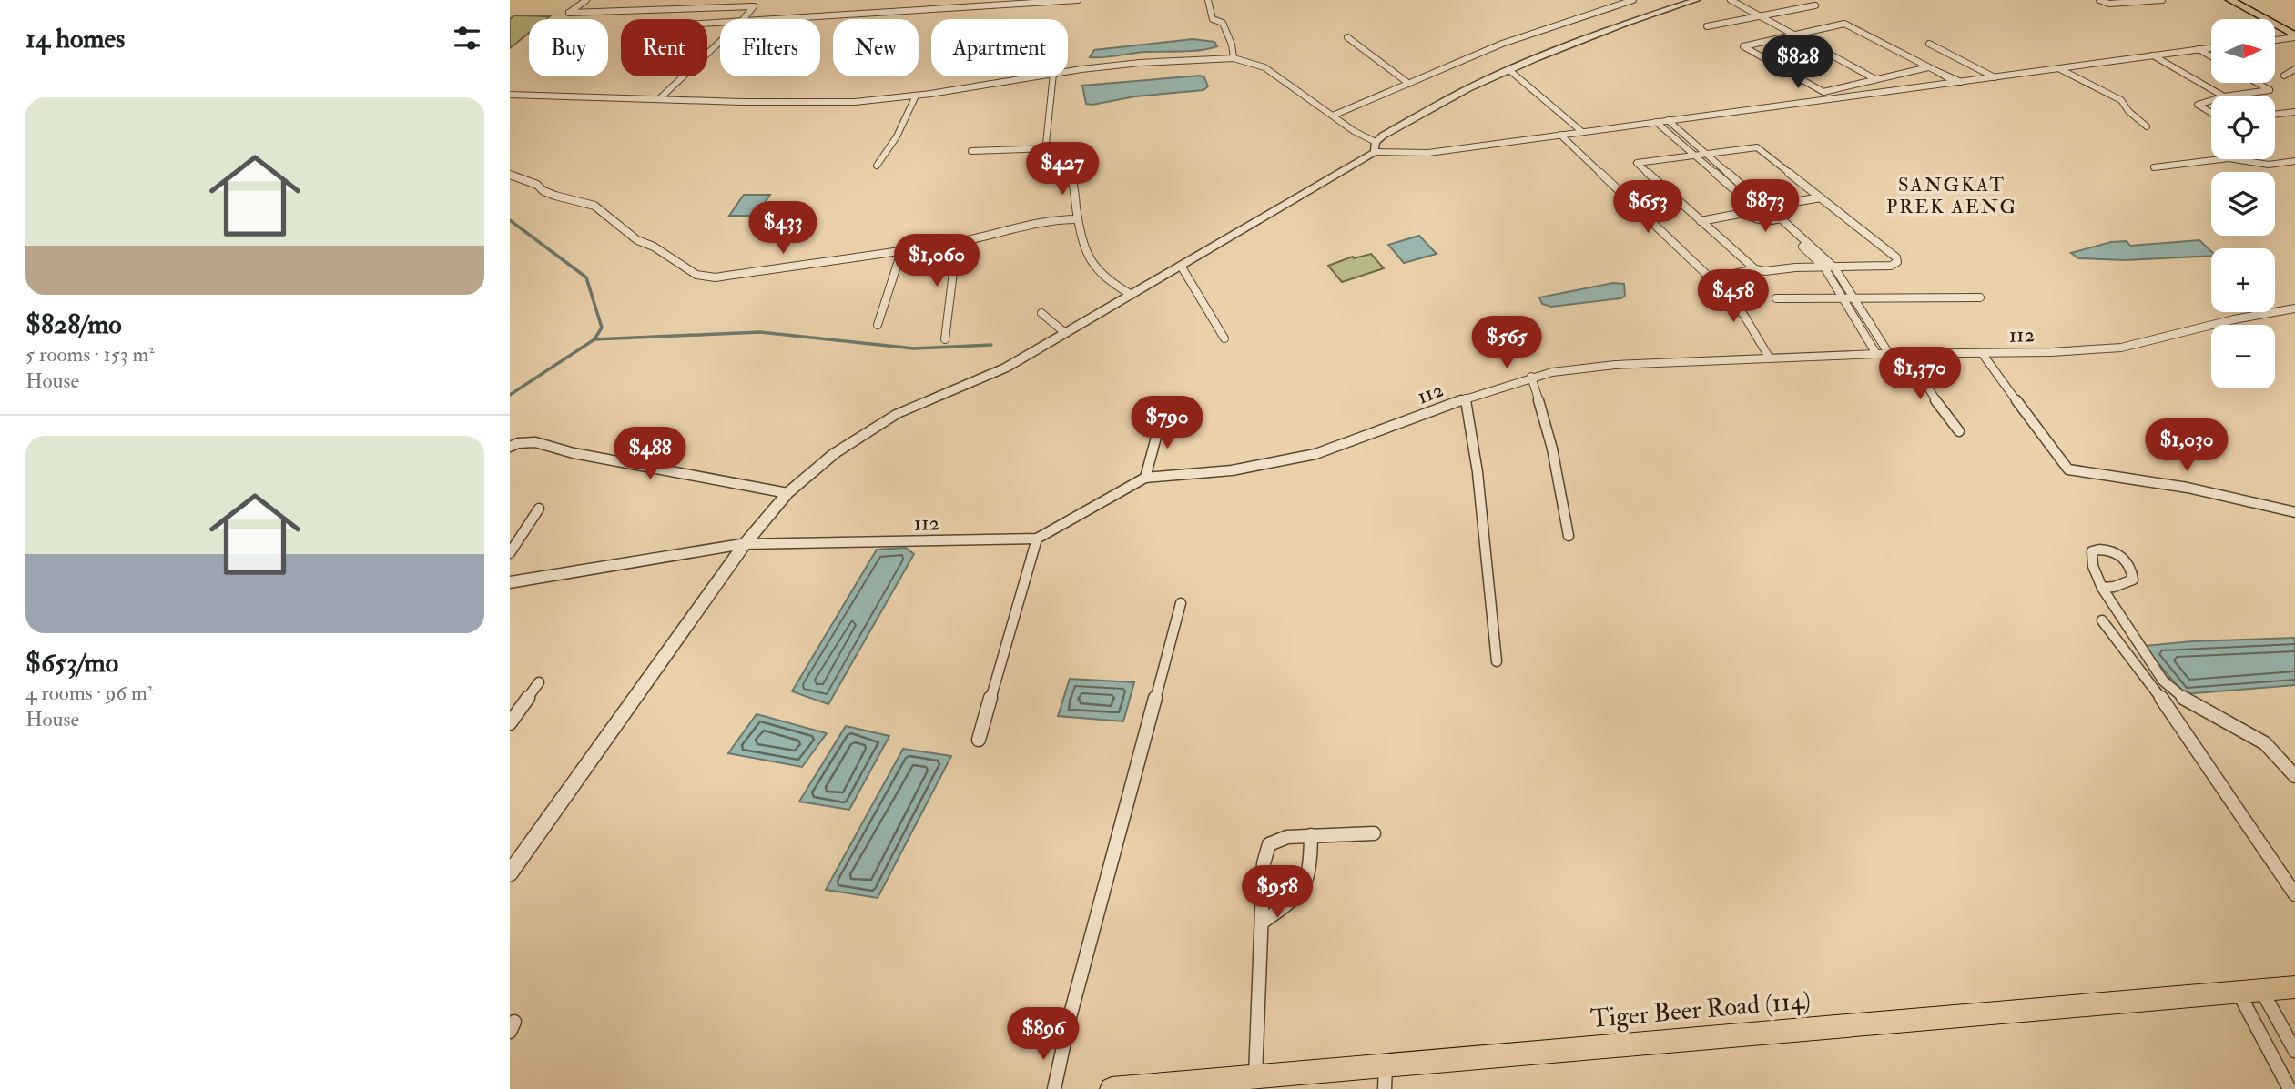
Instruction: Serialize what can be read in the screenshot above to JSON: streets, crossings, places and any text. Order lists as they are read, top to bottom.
{
  "streets": {
    "main road": ["Tiger Beer Road (114)"],
    "street": ["112"]
  },
  "districts": ["SANGKAT PREK AENG"],
  "north": "right",
  "page": {
    "heading": "14 homes",
    "map_buttons": ["+", "−"],
    "chip": [
      "Buy",
      "Rent",
      "Filters",
      "New",
      "Apartment"
    ],
    "price": [
      "$828",
      "$427",
      "$873",
      "$653",
      "$433",
      "$1,060",
      "$458",
      "$565",
      "$1,370",
      "$790",
      "$1,030",
      "$488",
      "$958",
      "$896"
    ],
    "list": [
      {
        "name": "$828/mo",
        "note": "5 rooms · 153 m² · House"
      },
      {
        "name": "$653/mo",
        "note": "4 rooms · 96 m² · House"
      }
    ]
  }
}
